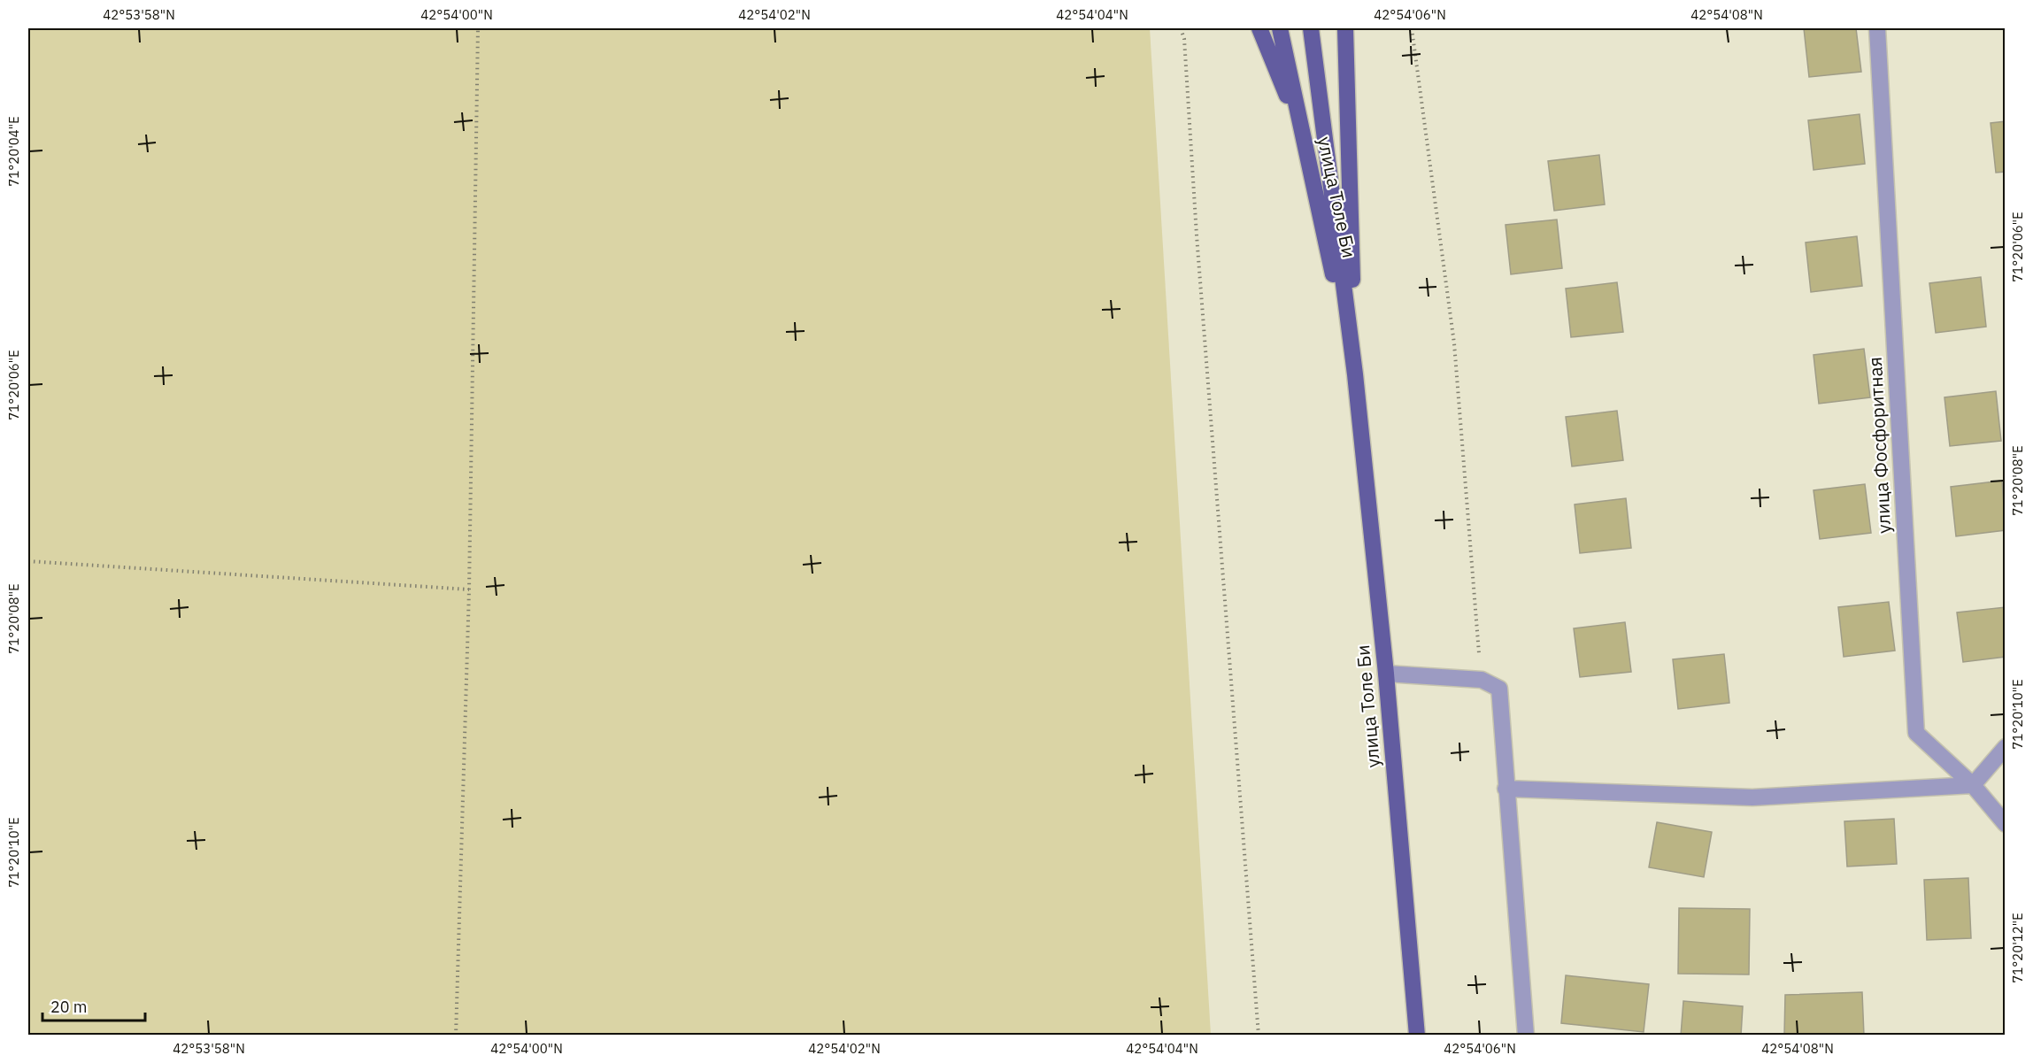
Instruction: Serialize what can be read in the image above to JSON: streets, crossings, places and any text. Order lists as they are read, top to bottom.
{
  "streets": {
    "main road": ["улица Толе Би"],
    "street": ["улица Фосфоритная"]
  },
  "scale_bar": "20 m",
  "coordinates": [
    "42°53'58\"N",
    "42°54'00\"N",
    "42°54'02\"N",
    "42°54'04\"N",
    "42°54'06\"N",
    "42°54'08\"N",
    "71°20'04\"E",
    "71°20'06\"E",
    "71°20'08\"E",
    "71°20'10\"E",
    "71°20'12\"E"
  ]
}
